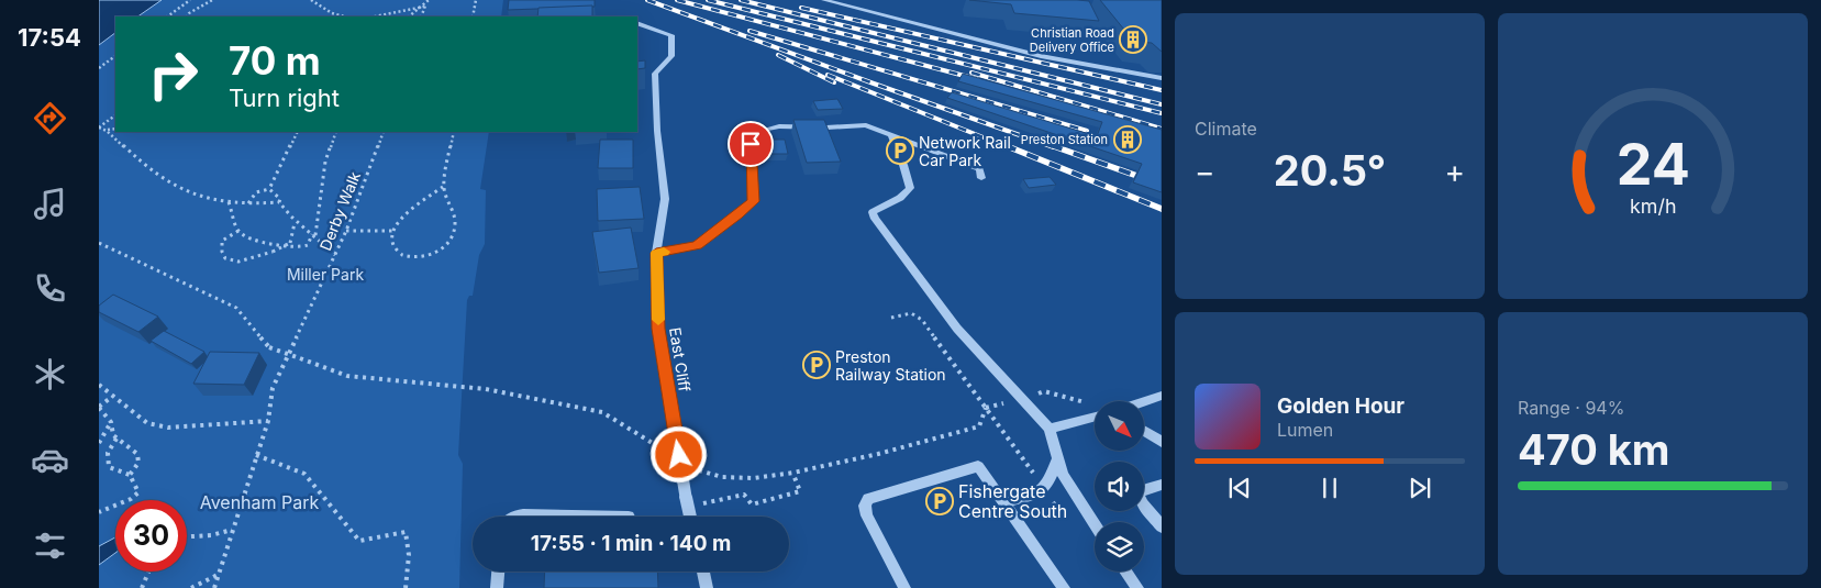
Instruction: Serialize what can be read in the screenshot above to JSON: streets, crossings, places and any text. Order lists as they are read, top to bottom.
{
  "streets": {
    "street": ["East Cliff"],
    "path": ["Derby Walk"]
  },
  "parks": ["Miller Park", "Avenham Park"],
  "places": {
    "building": ["Christian Road Delivery Office", "Preston Station"],
    "parking": ["Network Rail Car Park", "Preston Railway Station", "Fishergate Centre South"]
  },
  "north": "bottom right",
  "page": {
    "tabs": "17:54",
    "tile": [
      "Climate",
      ["Range · 94%", "470 km"]
    ],
    "turn": ["70 m", "Turn right"],
    "heat": ["−", "20.5°", "+"],
    "song": ["Golden Hour", "Lumen"],
    "limit": "30",
    "trip": "17:55 · 1 min · 140 m",
    "gauge": ["24", "km/h"]
  }
}
